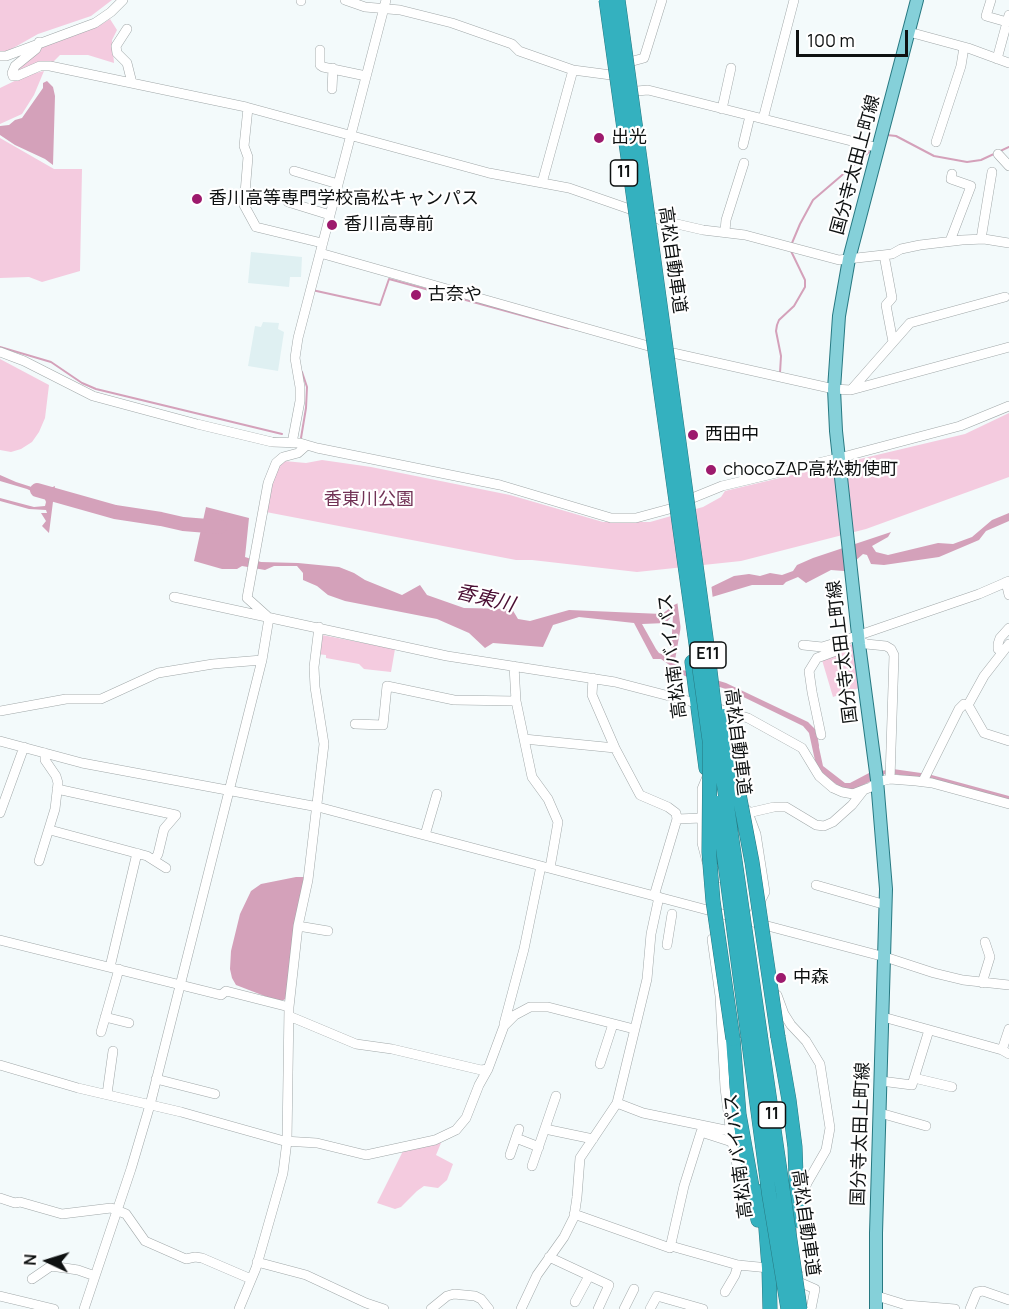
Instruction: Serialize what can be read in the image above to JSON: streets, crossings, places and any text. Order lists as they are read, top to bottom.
{
  "streets": {
    "highway": [
      "11",
      "高松自動車道",
      "E11",
      "高松南バイパス"
    ],
    "main road": ["国分寺太田上町線"]
  },
  "crossings": [
    ["高松自動車道", "高松南バイパス"]
  ],
  "water": ["香東川"],
  "parks": ["香東川公園"],
  "places": [
    "出光",
    "香川高等専門学校高松キャンパス",
    "香川高専前",
    "古奈や",
    "西田中",
    "chocoZAP高松勅使町",
    "中森"
  ],
  "scale_bar": "100 m",
  "north": "left"
}
